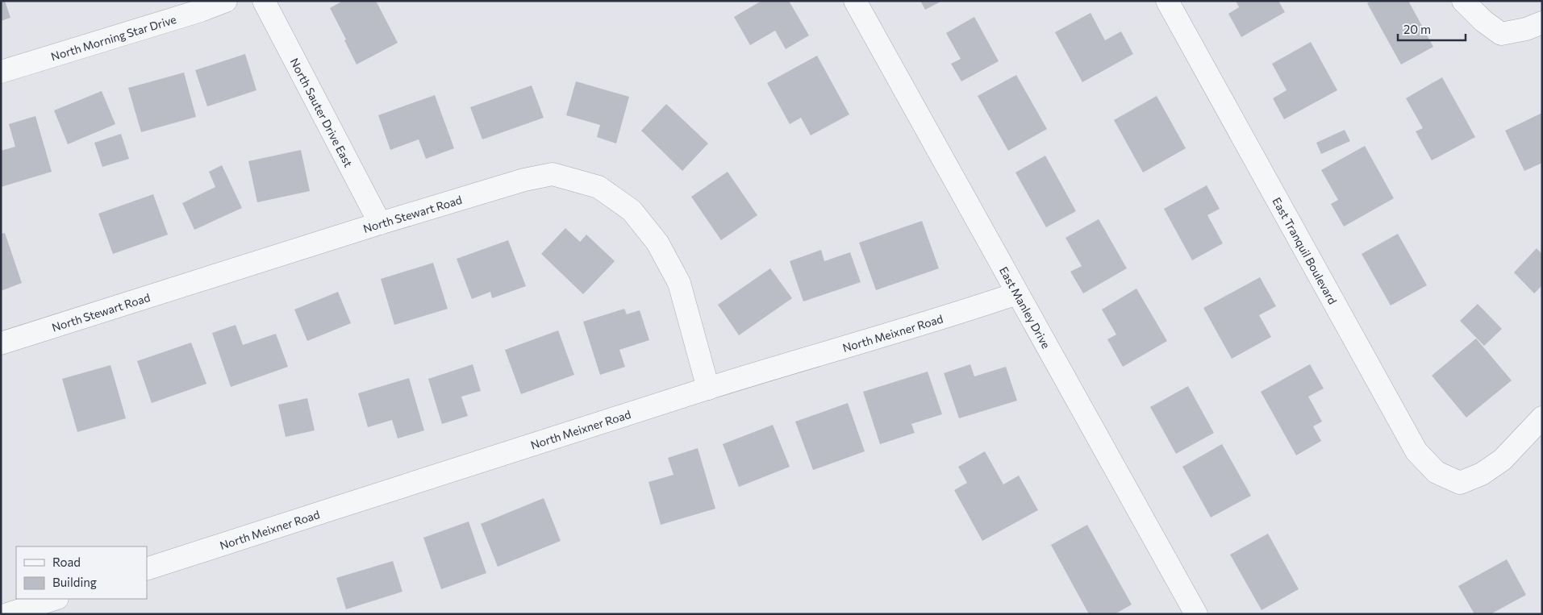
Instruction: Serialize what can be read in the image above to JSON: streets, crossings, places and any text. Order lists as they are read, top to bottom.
{
  "streets": {
    "street": [
      "North Morning Star Drive",
      "North Sauter Drive East",
      "North Stewart Road",
      "East Tranquil Boulevard",
      "East Manley Drive",
      "North Meixner Road"
    ]
  },
  "crossings": [
    ["North Sauter Drive East", "North Stewart Road"],
    ["North Stewart Road", "North Meixner Road"],
    ["East Manley Drive", "North Meixner Road"]
  ],
  "legend": ["Road", "Building"],
  "scale_bar": "20 m"
}
